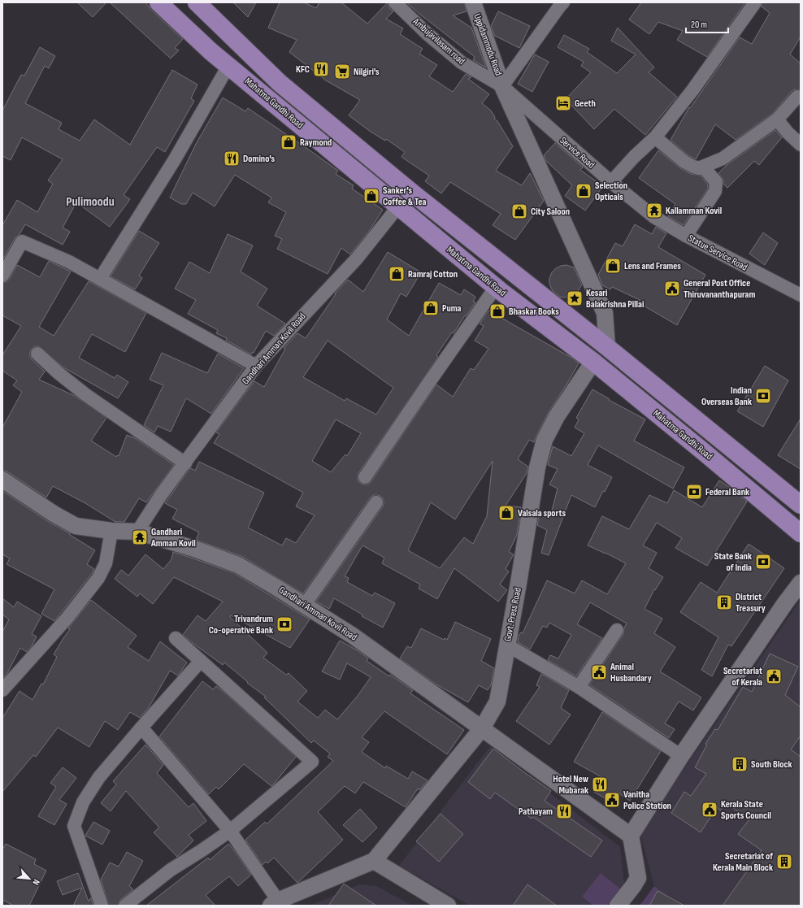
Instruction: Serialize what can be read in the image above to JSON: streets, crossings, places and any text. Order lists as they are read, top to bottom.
{
  "streets": {
    "main road": ["Mahatma Gandhi Road"],
    "street": [
      "Ambujavilasam road",
      "Uppidammodu Road",
      "Service Road",
      "Statue Service Road",
      "Gandhari Amman Kovil Road",
      "Govt. Press Road"
    ]
  },
  "crossings": [
    ["Ambujavilasam road", "Uppidammodu Road"],
    ["Ambujavilasam road", "Service Road"],
    ["Uppidammodu Road", "Mahatma Gandhi Road"],
    ["Uppidammodu Road", "Service Road"],
    ["Uppidammodu Road", "Govt. Press Road"],
    ["Mahatma Gandhi Road", "Gandhari Amman Kovil Road"],
    ["Mahatma Gandhi Road", "Govt. Press Road"],
    ["Service Road", "Statue Service Road"],
    ["Gandhari Amman Kovil Road", "Govt. Press Road"]
  ],
  "districts": ["Pulimoodu"],
  "places": {
    "restaurant": [
      "KFC",
      "Domino's",
      "Hotel New Mubarak",
      "Pathayam"
    ],
    "supermarket": ["Nilgiri's"],
    "hotel": ["Geeth"],
    "shop": [
      "Raymond",
      "Selection Opticals",
      "Sanker's Coffee & Tea",
      "City Saloon",
      "Lens and Frames",
      "Ramraj Cotton",
      "Puma",
      "Bhaskar Books",
      "Valsala sports"
    ],
    "temple": ["Kallamman Kovil", "Gandhari Amman Kovil"],
    "public building": [
      "General Post Office Thiruvananthapuram",
      "Animal Husbandary",
      "Secretariat of Kerala",
      "Vanitha Police Station",
      "Kerala State Sports Council"
    ],
    "place": ["Kesari Balakrishna Pillai"],
    "bank": [
      "Indian Overseas Bank",
      "Federal Bank",
      "State Bank of India",
      "Trivandrum Co-operative Bank"
    ],
    "building": ["District Treasury", "South Block", "Secretariat of Kerala Main Block"]
  },
  "scale_bar": "20 m",
  "north": "bottom right"
}
